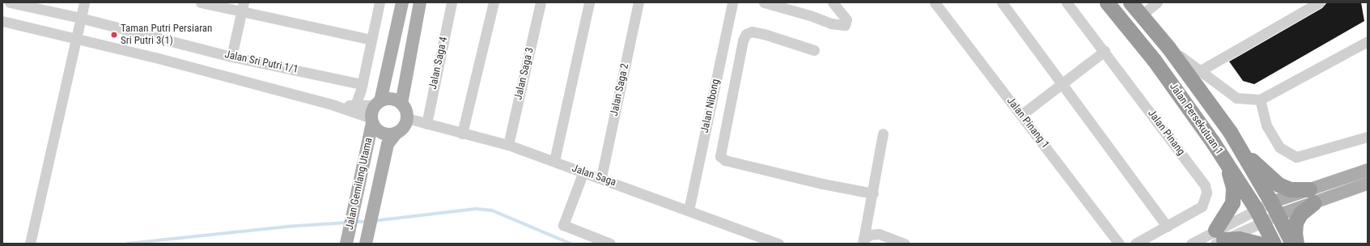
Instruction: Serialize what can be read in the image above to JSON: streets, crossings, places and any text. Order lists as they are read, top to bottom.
{
  "streets": {
    "highway": ["Jalan Persekutuan 1"],
    "main road": ["Jalan Gemilang Utama"],
    "street": [
      "Jalan Sri Putri 1/1",
      "Jalan Saga 4",
      "Jalan Saga 3",
      "Jalan Saga 2",
      "Jalan Nibong",
      "Jalan Pinang 1",
      "Jalan Pinang",
      "Jalan Saga"
    ]
  },
  "crossings": [
    ["Jalan Saga 4", "Jalan Saga"],
    ["Jalan Saga 3", "Jalan Saga"],
    ["Jalan Saga 2", "Jalan Saga"],
    ["Jalan Nibong", "Jalan Saga"],
    ["Jalan Saga", "Jalan Gemilang Utama"]
  ],
  "places": ["Taman Putri Persiaran Sri Putri 3(1)"]
}
